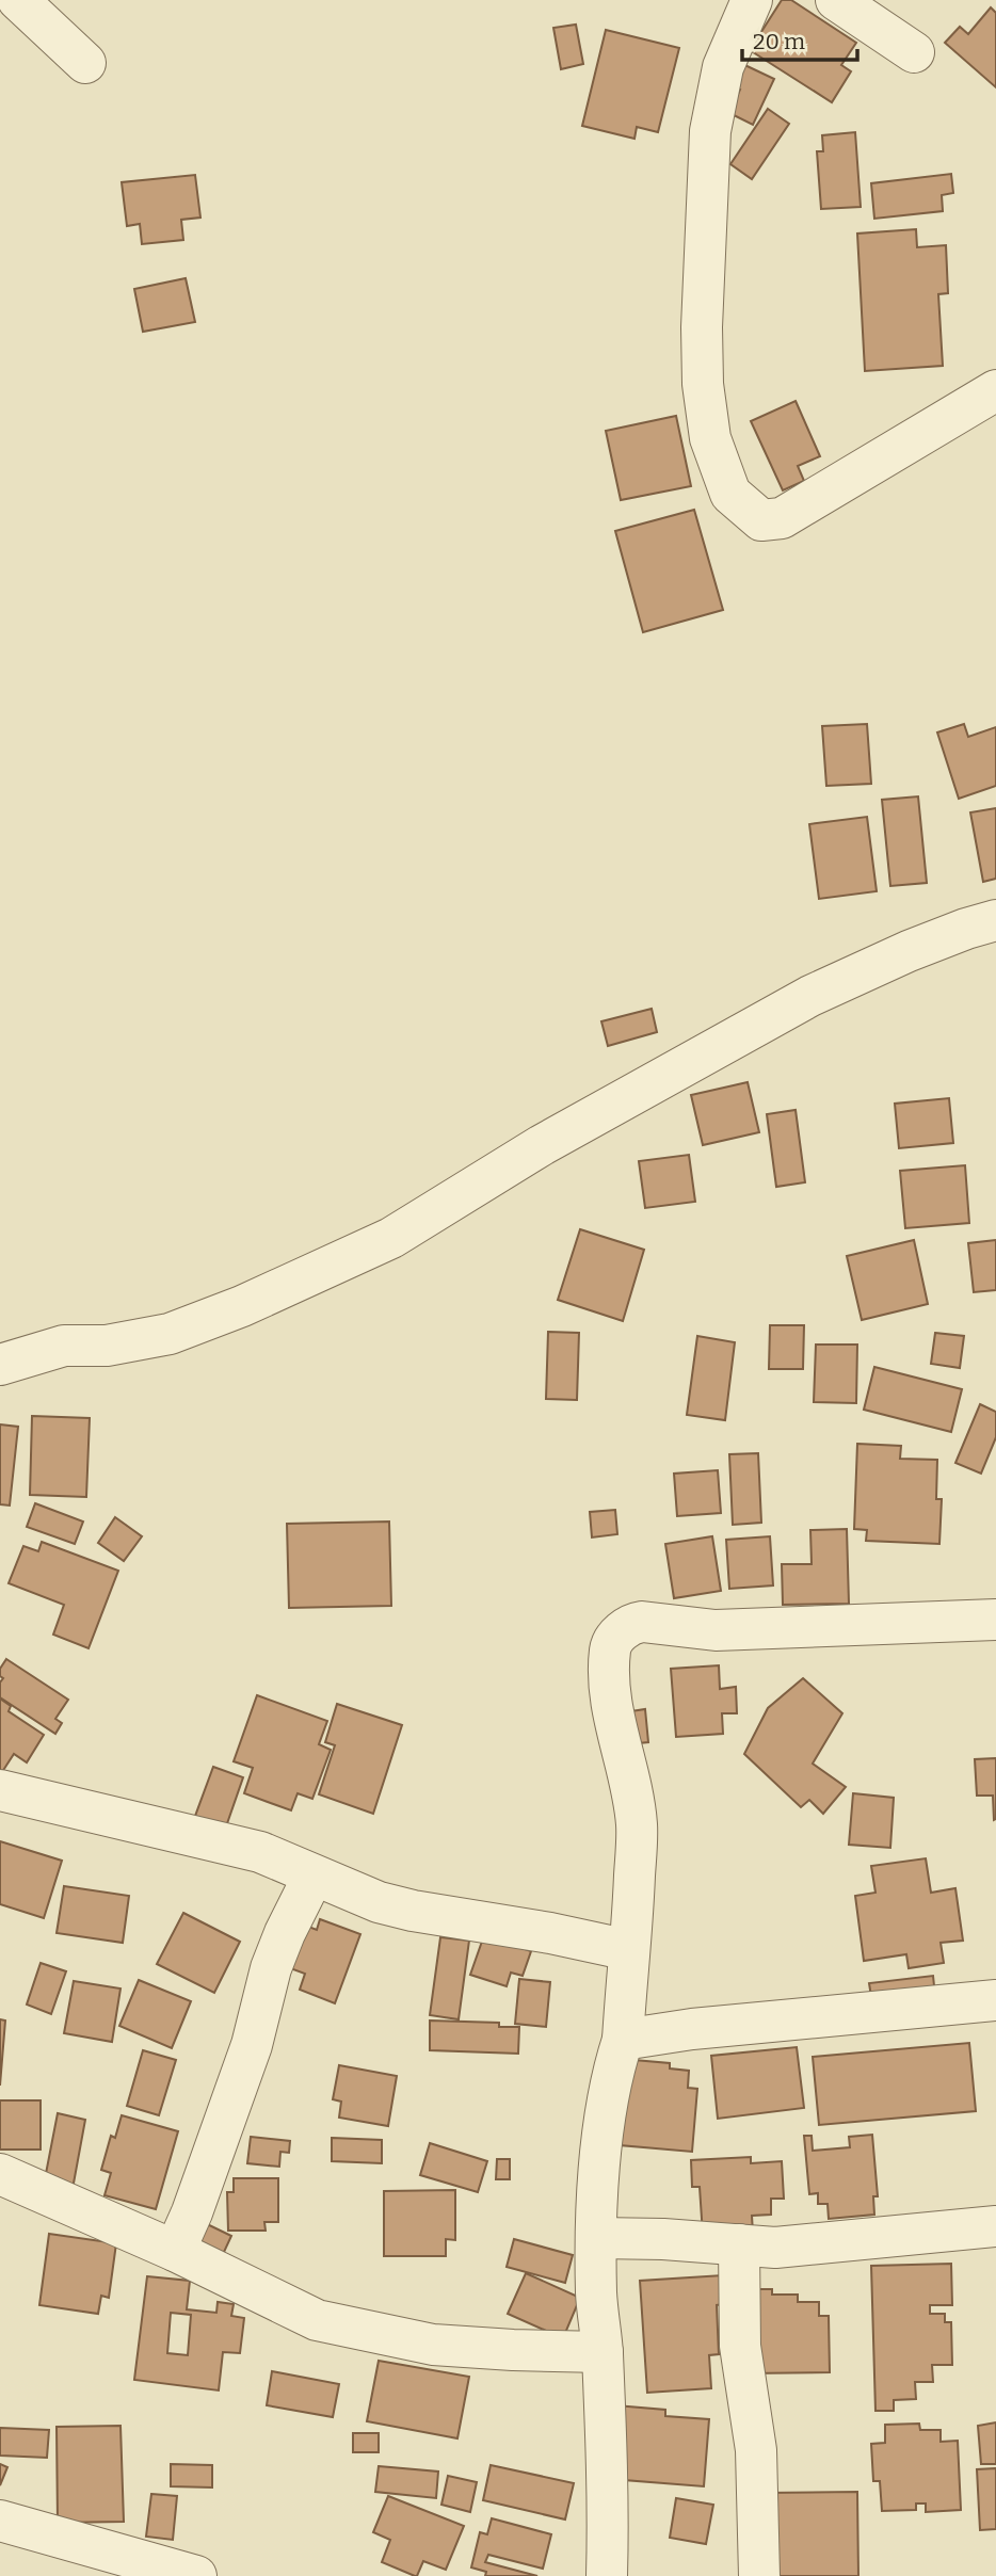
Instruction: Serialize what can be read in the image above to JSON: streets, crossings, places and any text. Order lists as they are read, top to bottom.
{
  "scale_bar": "20 m"
}
